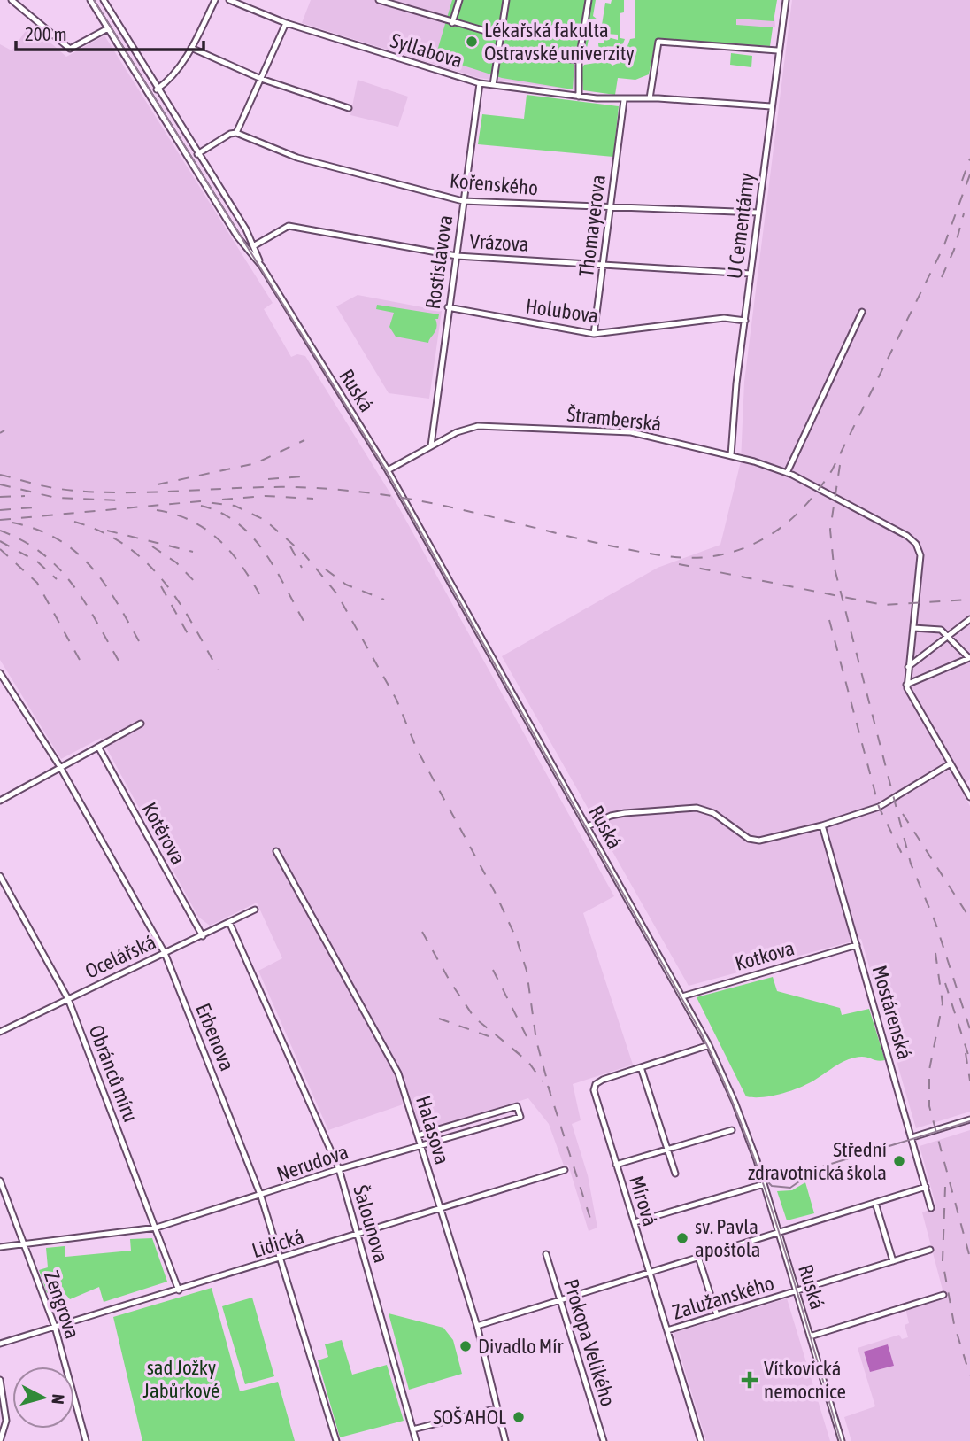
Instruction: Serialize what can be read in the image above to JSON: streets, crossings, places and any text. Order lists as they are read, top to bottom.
{
  "streets": {
    "street": [
      "Syllabova",
      "Kořenského",
      "Thomayerova",
      "U Cementárny",
      "Vrázova",
      "Rostislavova",
      "Holubova",
      "Ruská",
      "Štramberská",
      "Kotěrova",
      "Kotkova",
      "Ocelářská",
      "Mostárenská",
      "Erbenova",
      "Obránců míru",
      "Halasova",
      "Nerudova",
      "Mírová",
      "Šalounova",
      "Lidická",
      "Zalužanského",
      "Zengrova",
      "Prokopa Velikého"
    ]
  },
  "crossings": [
    ["Syllabova", "Thomayerova"],
    ["Syllabova", "U Cementárny"],
    ["Syllabova", "Rostislavova"],
    ["Kořenského", "Thomayerova"],
    ["Kořenského", "U Cementárny"],
    ["Kořenského", "Rostislavova"],
    ["Thomayerova", "Vrázova"],
    ["Thomayerova", "Holubova"],
    ["U Cementárny", "Vrázova"],
    ["U Cementárny", "Holubova"],
    ["U Cementárny", "Štramberská"],
    ["Vrázova", "Rostislavova"],
    ["Vrázova", "Ruská"],
    ["Rostislavova", "Holubova"],
    ["Rostislavova", "Štramberská"],
    ["Ruská", "Štramberská"],
    ["Ruská", "Kotkova"],
    ["Ruská", "Mírová"],
    ["Ruská", "Zalužanského"],
    ["Kotěrova", "Ocelářská"],
    ["Kotkova", "Mostárenská"],
    ["Ocelářská", "Erbenova"],
    ["Ocelářská", "Obránců míru"],
    ["Ocelářská", "Šalounova"],
    ["Erbenova", "Nerudova"],
    ["Erbenova", "Lidická"],
    ["Obránců míru", "Nerudova"],
    ["Obránců míru", "Lidická"],
    ["Halasova", "Nerudova"],
    ["Halasova", "Lidická"],
    ["Nerudova", "Šalounova"],
    ["Nerudova", "Zengrova"],
    ["Mírová", "Zalužanského"],
    ["Šalounova", "Lidická"],
    ["Lidická", "Zengrova"]
  ],
  "parks": ["sad Jožky Jabůrkové"],
  "places": {
    "other": [
      "Lékařská fakulta Ostravské univerzity",
      "Střední zdravotnická škola",
      "sv. Pavla apoštola",
      "Divadlo Mír",
      "SOŠ AHOL"
    ],
    "health": ["Vítkovická nemocnice"]
  },
  "scale_bar": "200 m",
  "north": "right"
}
